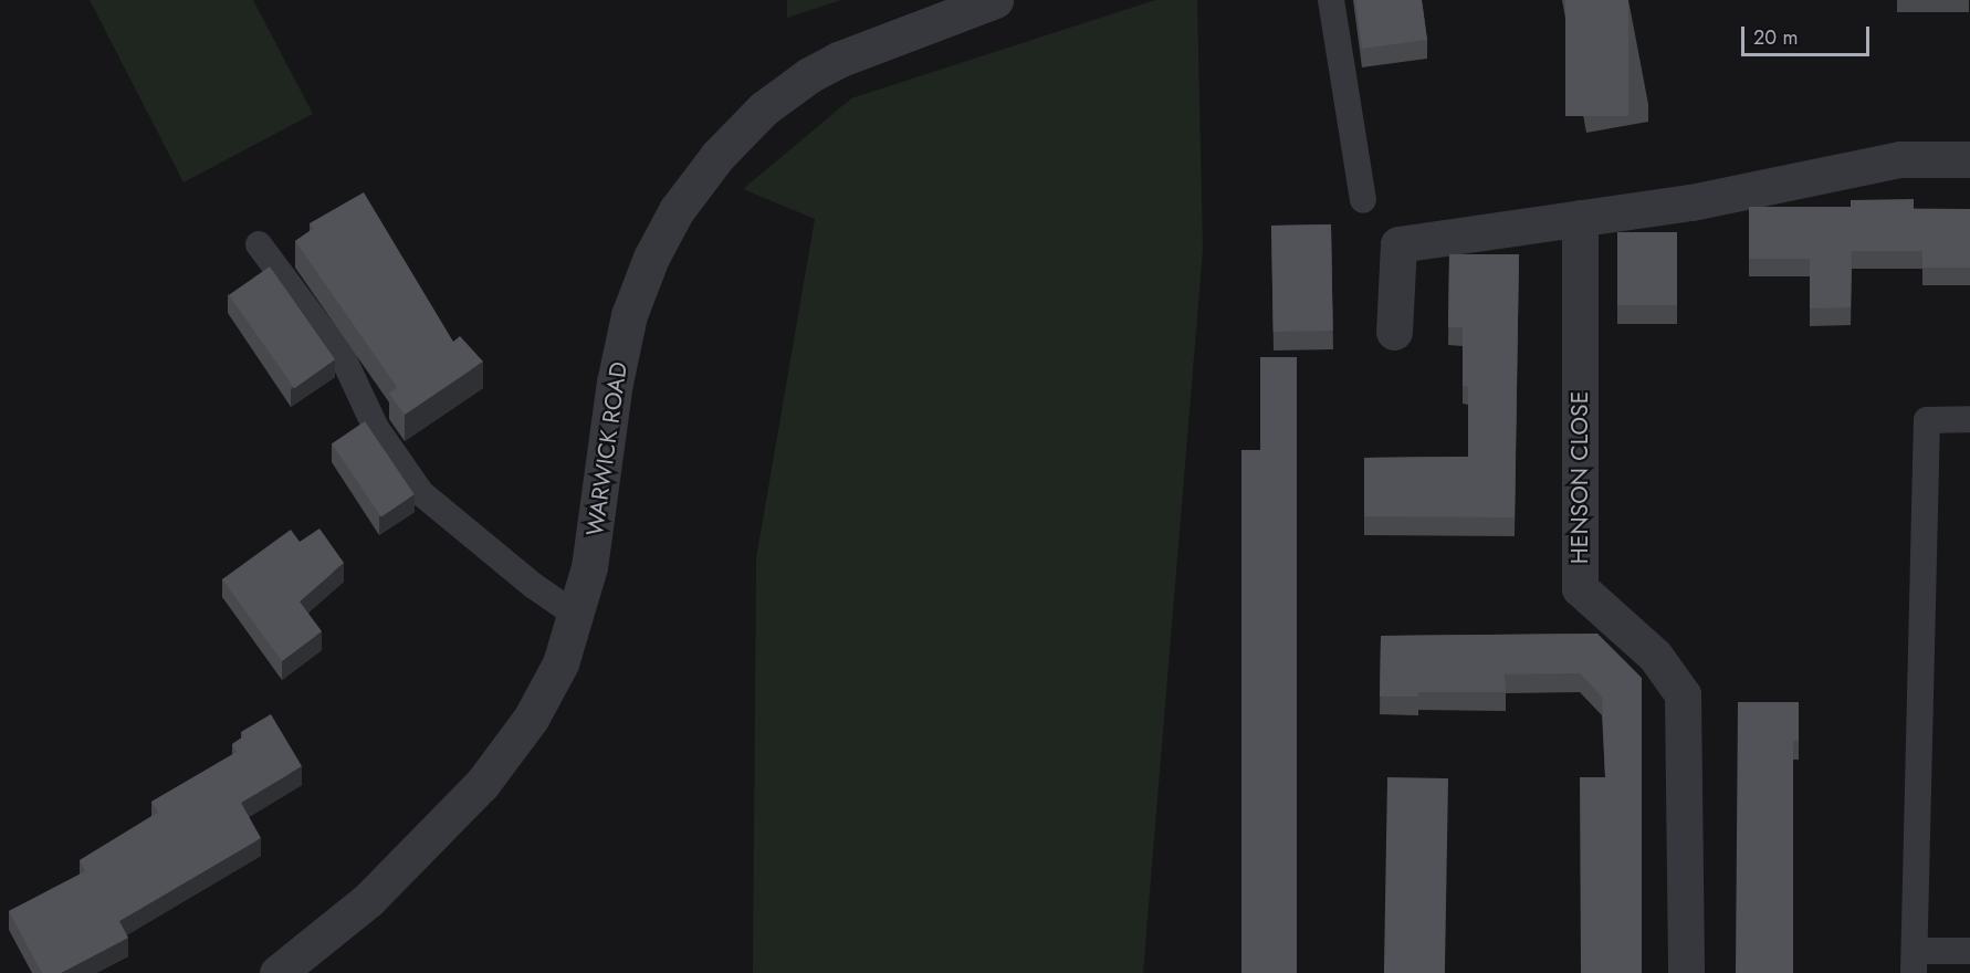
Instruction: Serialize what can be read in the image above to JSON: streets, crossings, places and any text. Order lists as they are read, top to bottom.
{
  "streets": {
    "street": ["WARWICK ROAD", "HENSON CLOSE"]
  },
  "scale_bar": "20 m"
}
